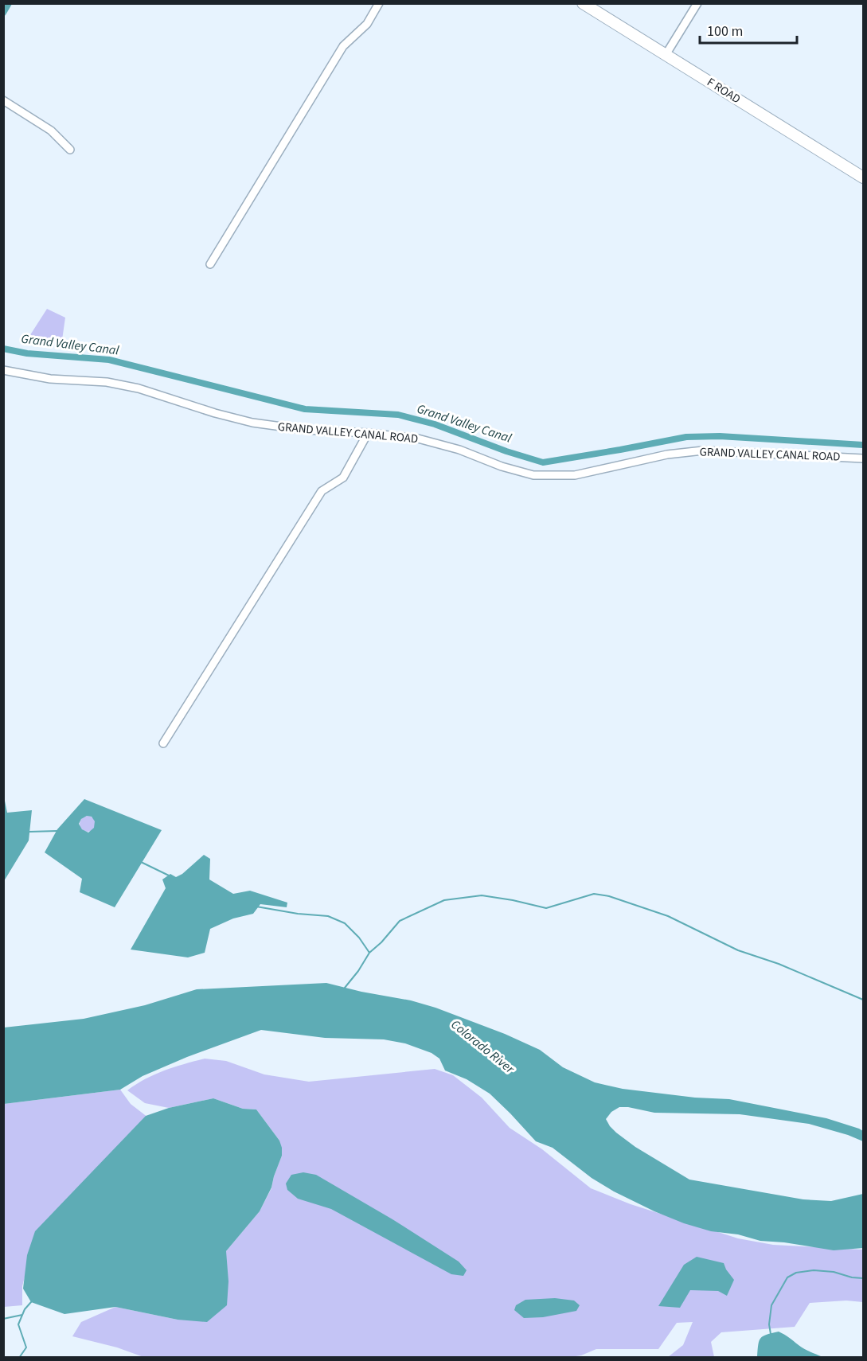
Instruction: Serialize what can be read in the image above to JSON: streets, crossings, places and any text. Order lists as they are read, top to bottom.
{
  "streets": {
    "street": ["F ROAD", "GRAND VALLEY CANAL ROAD"]
  },
  "water": ["Grand Valley Canal", "Colorado River"],
  "scale_bar": "100 m"
}
